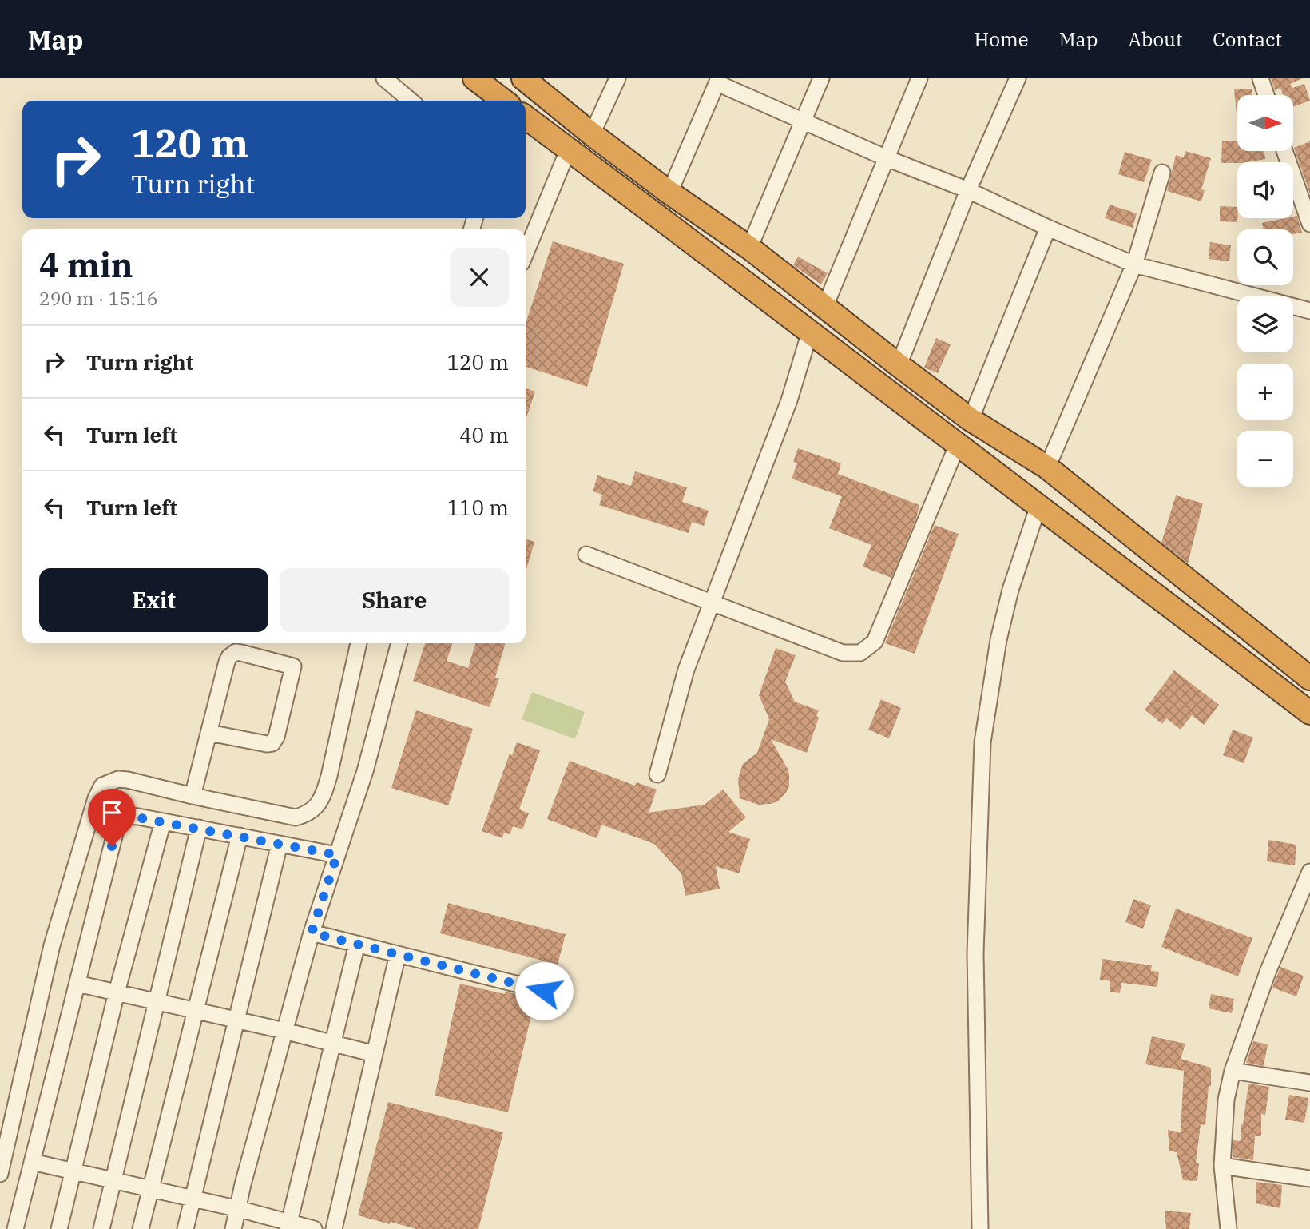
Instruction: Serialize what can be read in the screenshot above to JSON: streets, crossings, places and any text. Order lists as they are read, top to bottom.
{
  "north": "right",
  "page": {
    "header": "Map",
    "nav": [
      "Home",
      "Map",
      "About",
      "Contact"
    ],
    "map_buttons": ["+", "−"],
    "turn": ["120 m", "Turn right"],
    "heading": ["4 min", "290 m · 15:16"],
    "list": [
      {
        "name": "Turn right",
        "value": "120 m"
      },
      {
        "name": "Turn left",
        "value": "40 m"
      },
      {
        "name": "Turn left",
        "value": "110 m"
      }
    ],
    "buttons": ["Exit", "Share"]
  }
}
